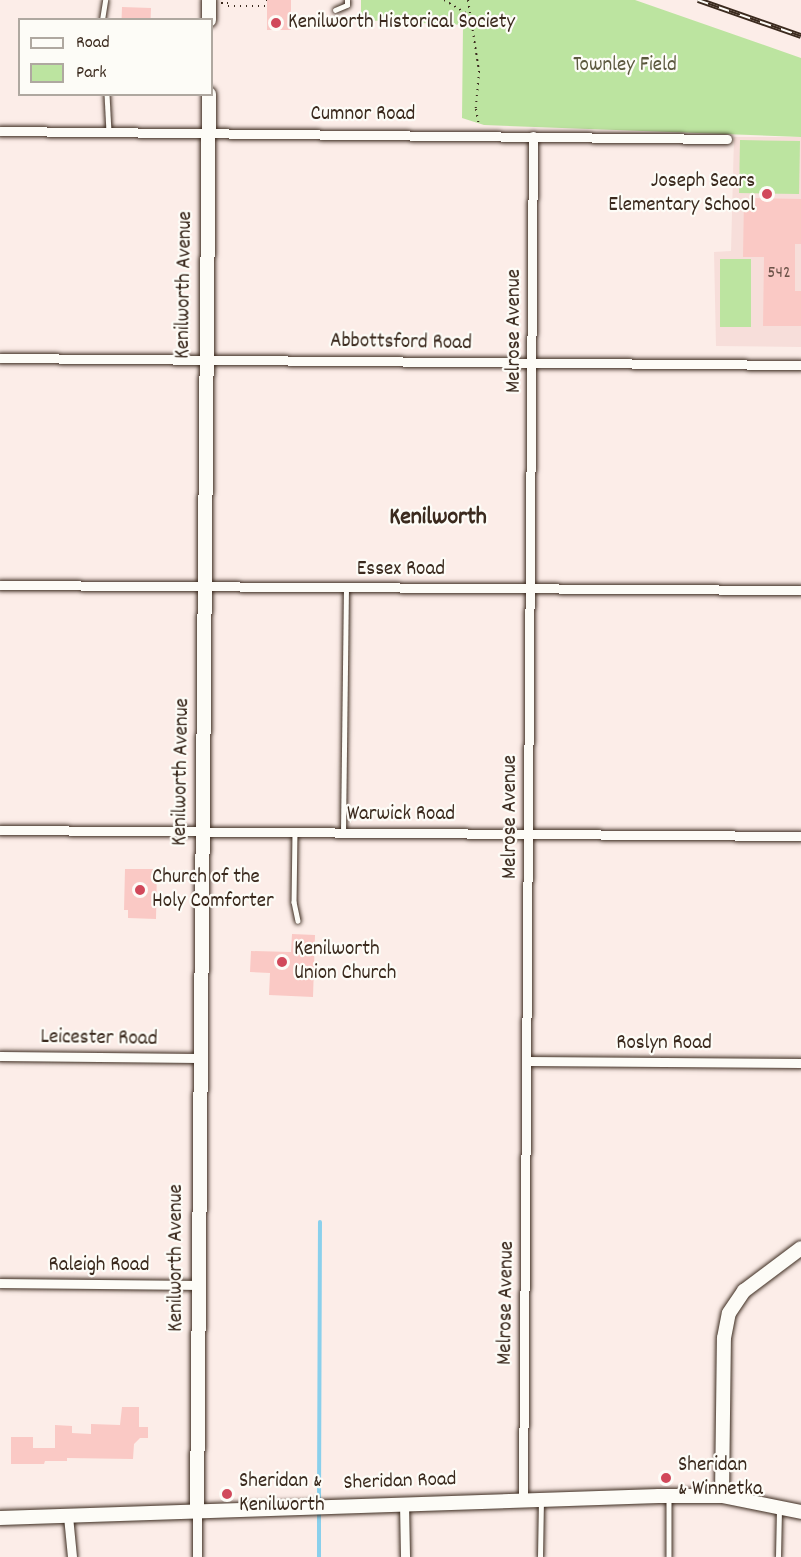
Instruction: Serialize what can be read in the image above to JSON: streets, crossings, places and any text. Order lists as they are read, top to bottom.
{
  "streets": {
    "street": [
      "Cumnor Road",
      "Kenilworth Avenue",
      "Melrose Avenue",
      "Abbottsford Road",
      "Essex Road",
      "Warwick Road",
      "Leicester Road",
      "Roslyn Road",
      "Raleigh Road",
      "Sheridan Road"
    ]
  },
  "crossings": [
    ["Cumnor Road", "Kenilworth Avenue"],
    ["Cumnor Road", "Melrose Avenue"],
    ["Kenilworth Avenue", "Abbottsford Road"],
    ["Kenilworth Avenue", "Essex Road"],
    ["Kenilworth Avenue", "Warwick Road"],
    ["Kenilworth Avenue", "Leicester Road"],
    ["Kenilworth Avenue", "Raleigh Road"],
    ["Kenilworth Avenue", "Sheridan Road"],
    ["Melrose Avenue", "Abbottsford Road"],
    ["Melrose Avenue", "Essex Road"],
    ["Melrose Avenue", "Warwick Road"],
    ["Melrose Avenue", "Roslyn Road"],
    ["Melrose Avenue", "Sheridan Road"]
  ],
  "districts": ["Kenilworth"],
  "parks": ["Townley Field"],
  "places": [
    "Kenilworth Historical Society",
    "Joseph Sears Elementary School",
    "Church of the Holy Comforter",
    "Kenilworth Union Church",
    "Sheridan & Winnetka",
    "Sheridan & Kenilworth"
  ],
  "house_numbers": ["542"],
  "legend": ["Road", "Park"]
}
